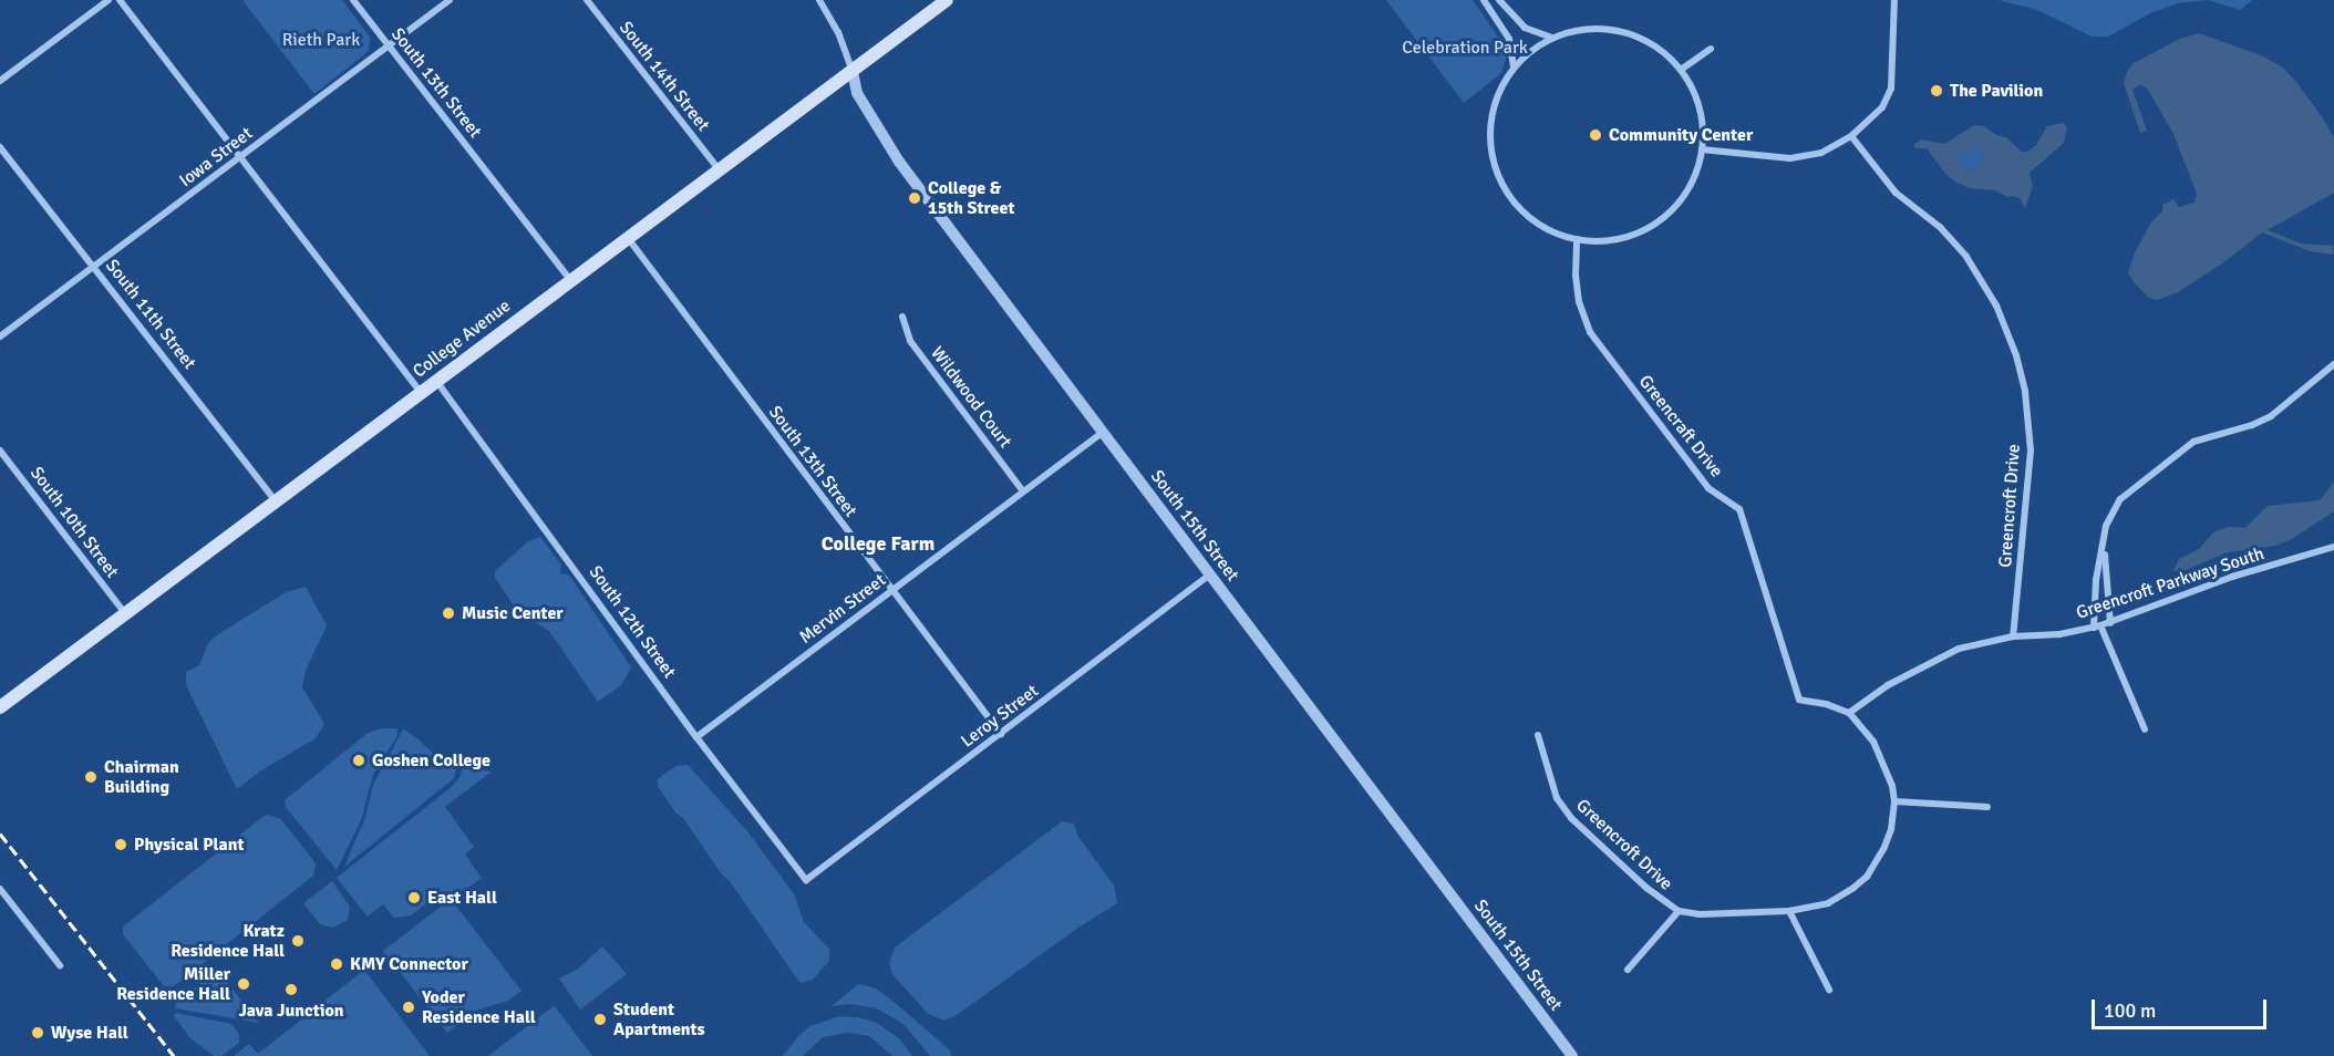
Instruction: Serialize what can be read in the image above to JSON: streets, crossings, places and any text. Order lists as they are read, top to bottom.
{
  "streets": {
    "main road": ["College Avenue"],
    "street": [
      "South 14th Street",
      "South 13th Street",
      "Iowa Street",
      "South 11th Street",
      "Wildwood Court",
      "Greencraft Drive",
      "Greencroft Drive",
      "South 10th Street",
      "South 15th Street",
      "Greencroft Parkway South",
      "Mervin Street",
      "South 12th Street",
      "Leroy Street"
    ]
  },
  "crossings": [
    ["South 14th Street", "College Avenue"],
    ["South 13th Street", "Iowa Street"],
    ["South 13th Street", "College Avenue"],
    ["South 13th Street", "Mervin Street"],
    ["South 13th Street", "Leroy Street"],
    ["Iowa Street", "South 11th Street"],
    ["South 11th Street", "College Avenue"],
    ["College Avenue", "South 10th Street"],
    ["College Avenue", "South 15th Street"],
    ["College Avenue", "South 12th Street"],
    ["Wildwood Court", "Mervin Street"],
    ["Greencraft Drive", "Greencroft Drive"],
    ["Greencroft Drive", "Greencroft Parkway South"],
    ["South 15th Street", "Mervin Street"],
    ["South 15th Street", "Leroy Street"],
    ["Mervin Street", "South 12th Street"],
    ["South 12th Street", "Leroy Street"]
  ],
  "districts": ["College Farm"],
  "parks": ["Rieth Park", "Celebration Park"],
  "places": [
    "The Pavilion",
    "Community Center",
    "College & 15th Street",
    "Music Center",
    "Goshen College",
    "Chairman Building",
    "Physical Plant",
    "East Hall",
    "Kratz Residence Hall",
    "KMY Connector",
    "Miller Residence Hall",
    "Java Junction",
    "Yoder Residence Hall",
    "Student Apartments",
    "Wyse Hall"
  ],
  "scale_bar": "100 m"
}
